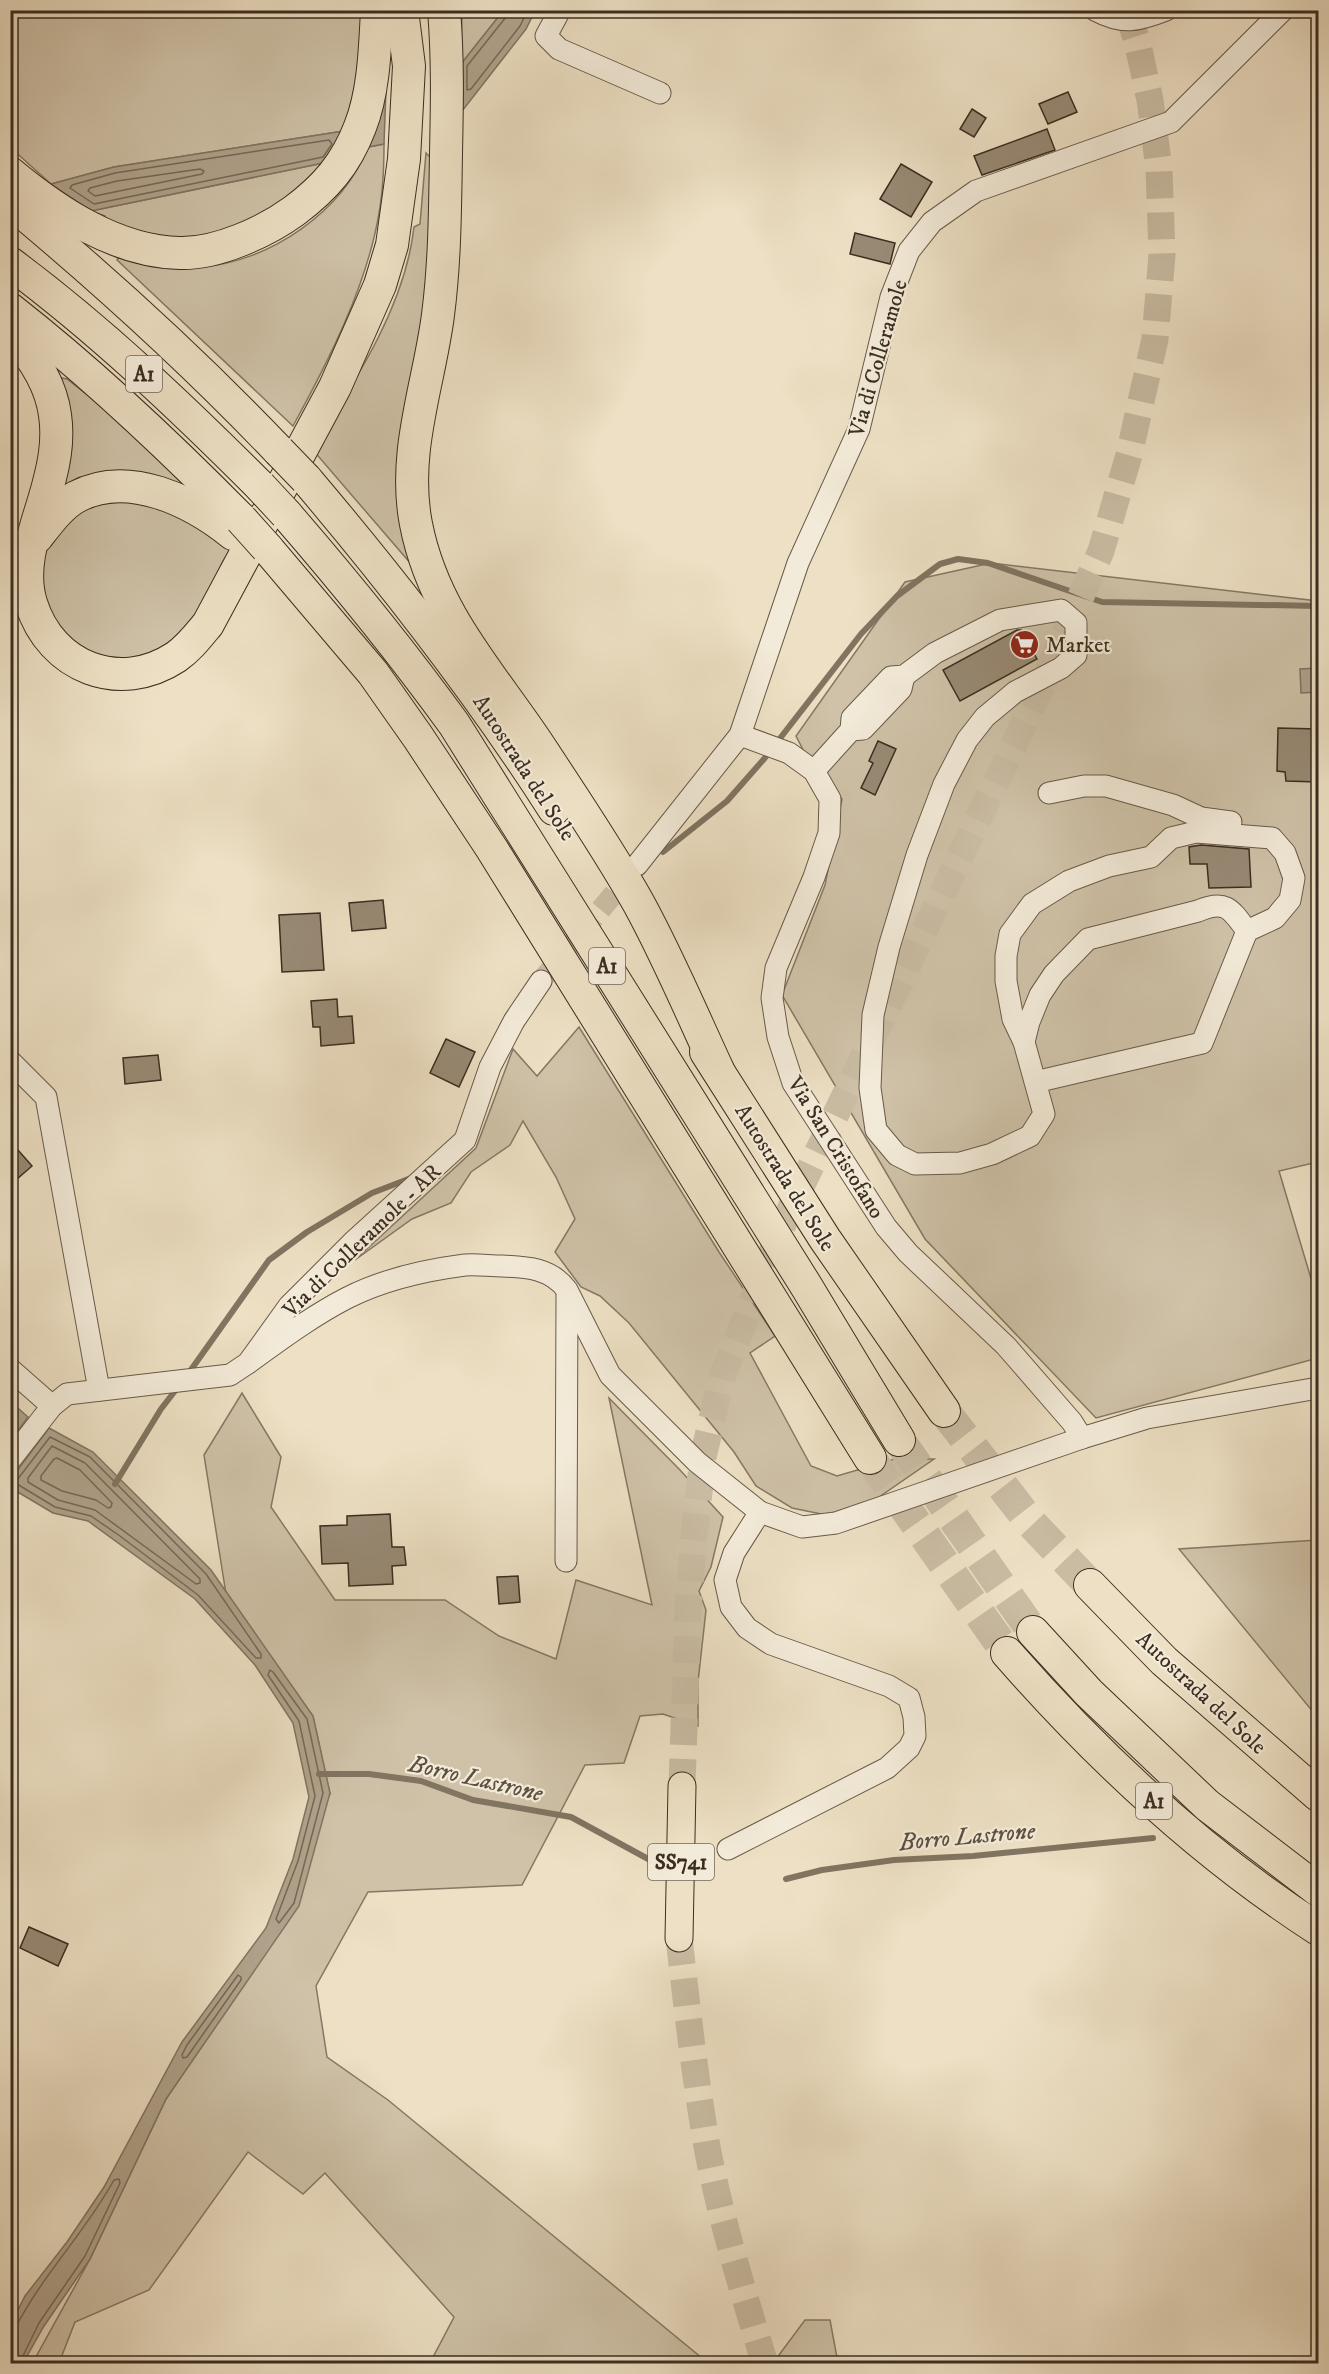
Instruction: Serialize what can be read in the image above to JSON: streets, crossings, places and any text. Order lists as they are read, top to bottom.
{
  "streets": {
    "highway": ["A1", "Autostrada del Sole"],
    "main road": ["SS741"],
    "street": ["Via di Colleramole", "Via San Cristofano", "Via di Colleramole - AR"]
  },
  "crossings": [
    ["Via di Colleramole", "Via San Cristofano"]
  ],
  "water": ["Borro Lastrone"],
  "places": {
    "supermarket": ["Market"]
  }
}
